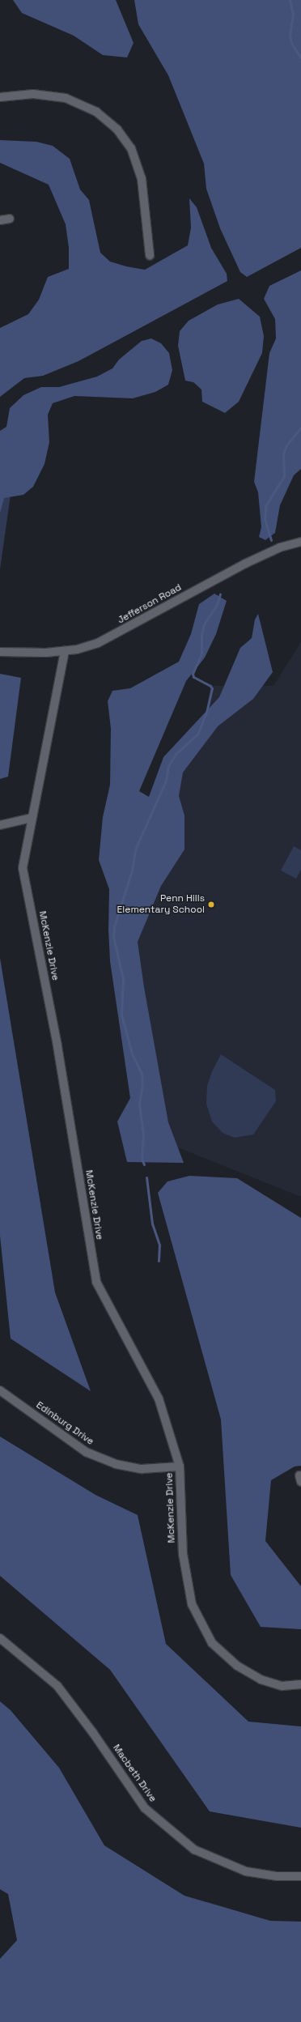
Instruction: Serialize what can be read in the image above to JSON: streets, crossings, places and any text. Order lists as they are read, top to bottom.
{
  "streets": {
    "street": [
      "Jefferson Road",
      "McKenzie Drive",
      "Edinburg Drive",
      "Macbeth Drive"
    ]
  },
  "crossings": [
    ["Jefferson Road", "McKenzie Drive"],
    ["McKenzie Drive", "Edinburg Drive"]
  ],
  "places": ["Penn Hills Elementary School"]
}
